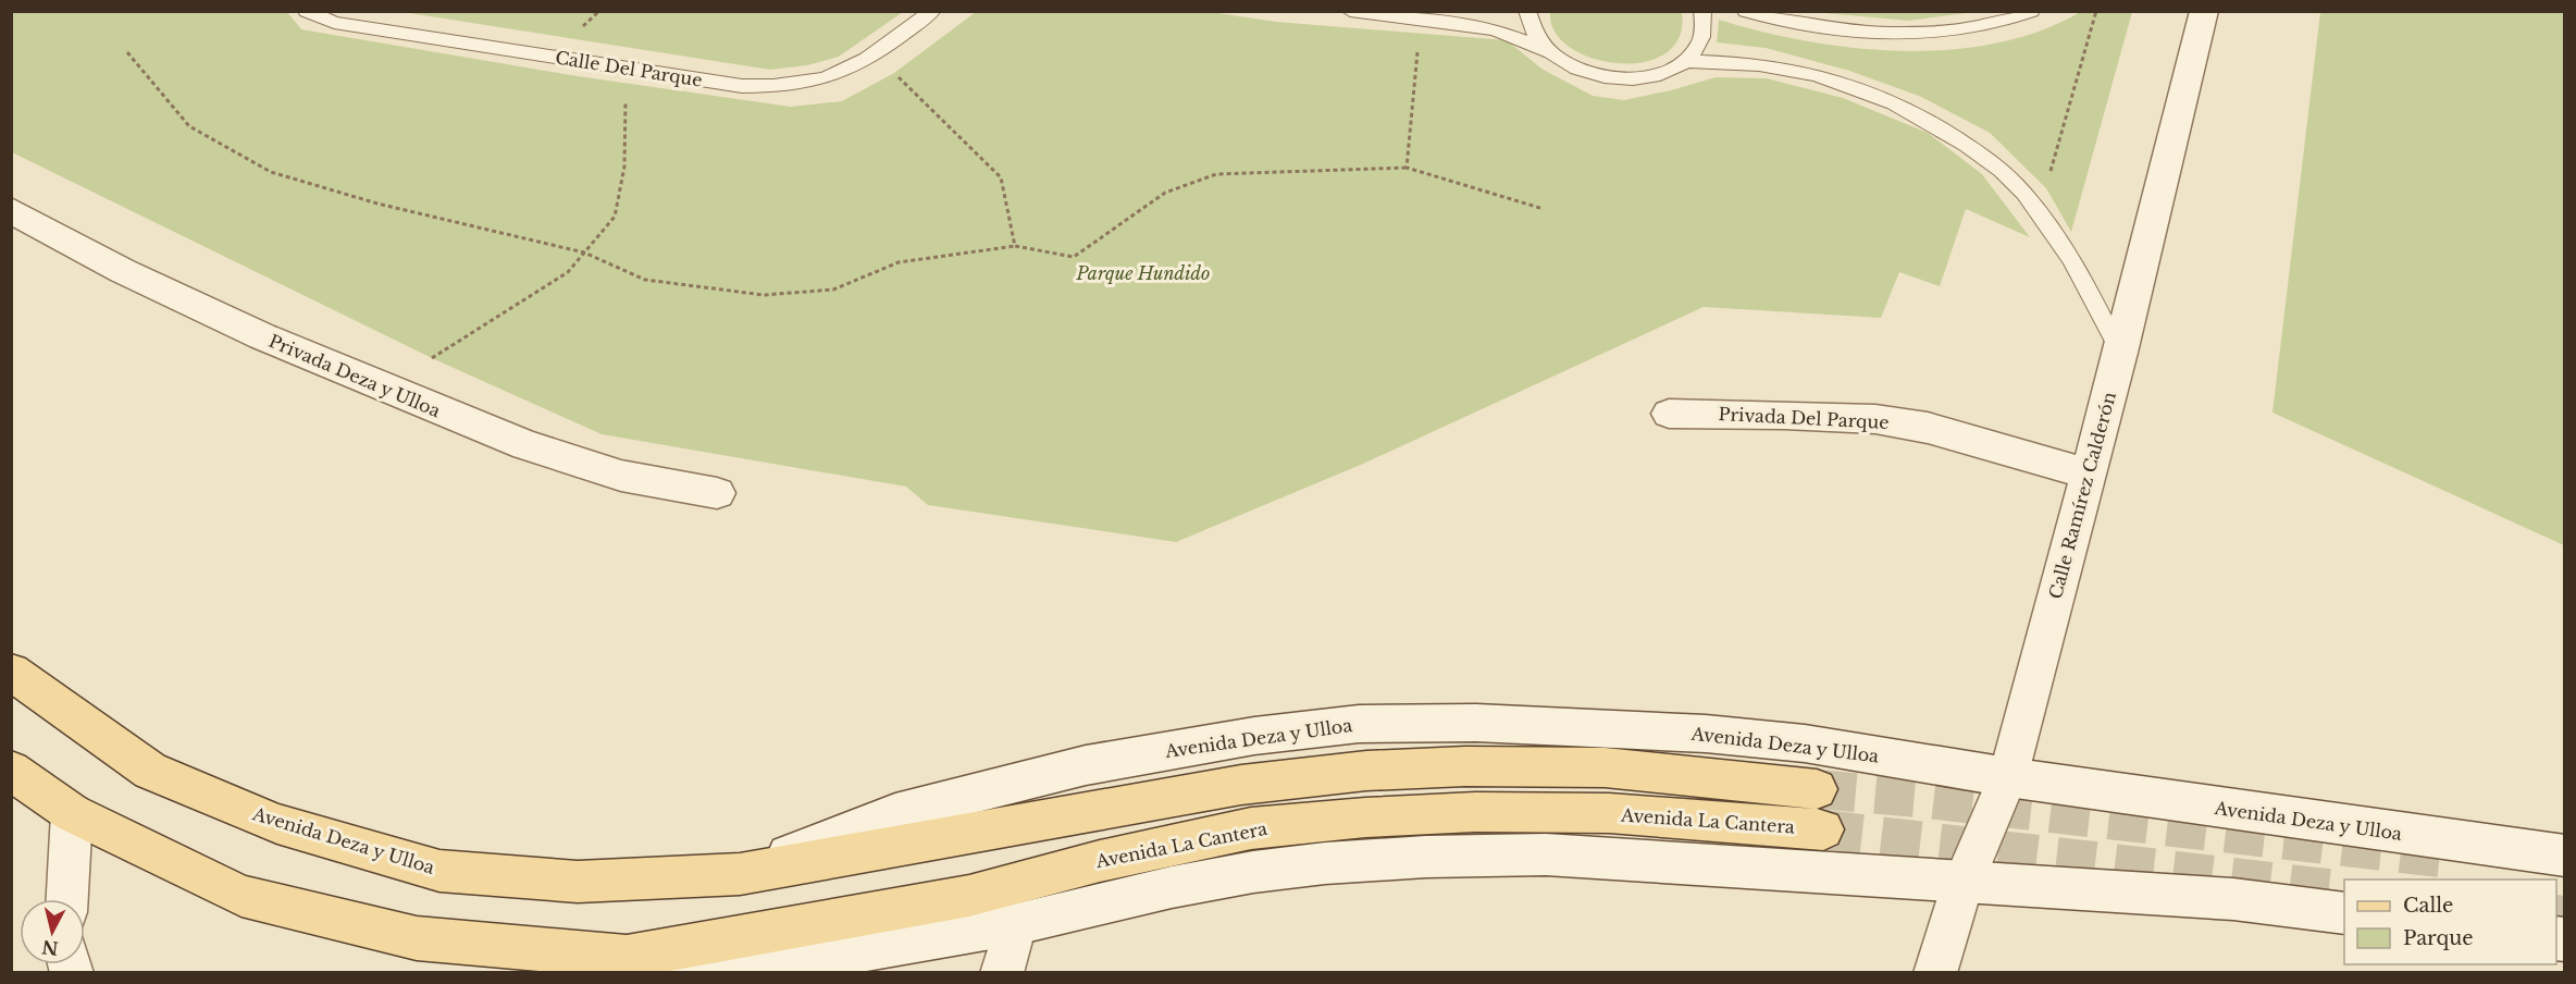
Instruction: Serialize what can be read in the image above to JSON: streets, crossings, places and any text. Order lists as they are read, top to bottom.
{
  "streets": {
    "main road": ["Avenida Deza y Ulloa", "Avenida La Cantera"],
    "street": ["Privada Deza y Ulloa", "Privada Del Parque", "Calle Ramírez Calderón"],
    "lane": ["Calle Del Parque"]
  },
  "crossings": [
    ["Privada Del Parque", "Calle Ramírez Calderón"],
    ["Calle Ramírez Calderón", "Avenida Deza y Ulloa"]
  ],
  "parks": ["Parque Hundido"],
  "legend": ["Calle", "Parque"],
  "north": "bottom"
}
